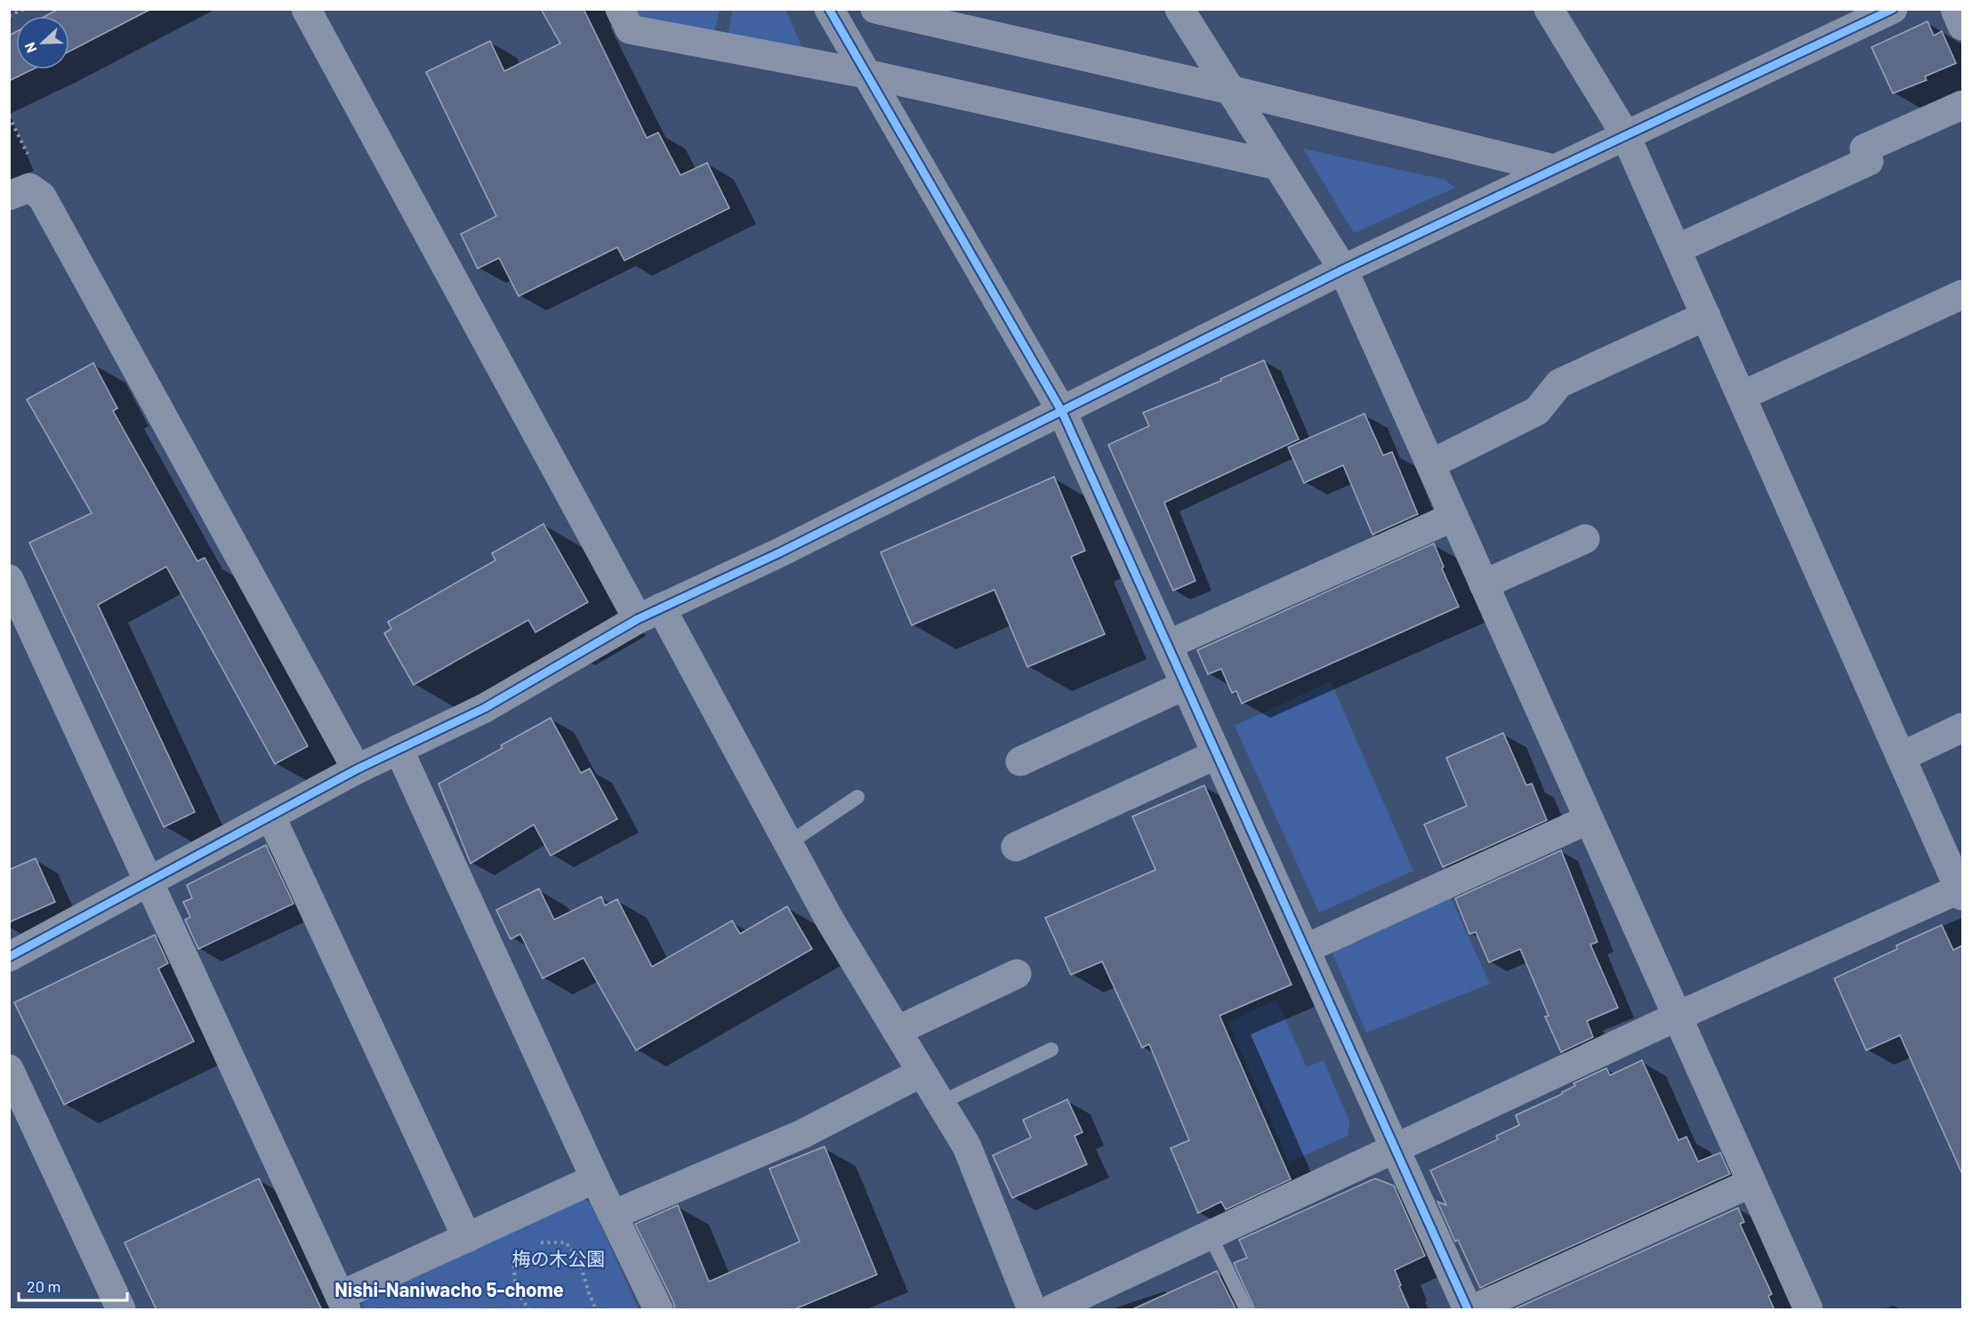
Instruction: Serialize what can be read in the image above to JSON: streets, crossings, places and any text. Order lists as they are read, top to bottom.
{
  "districts": ["Nishi-Naniwacho 5-chome"],
  "parks": ["梅の木公園"],
  "scale_bar": "20 m",
  "north": "left"
}
